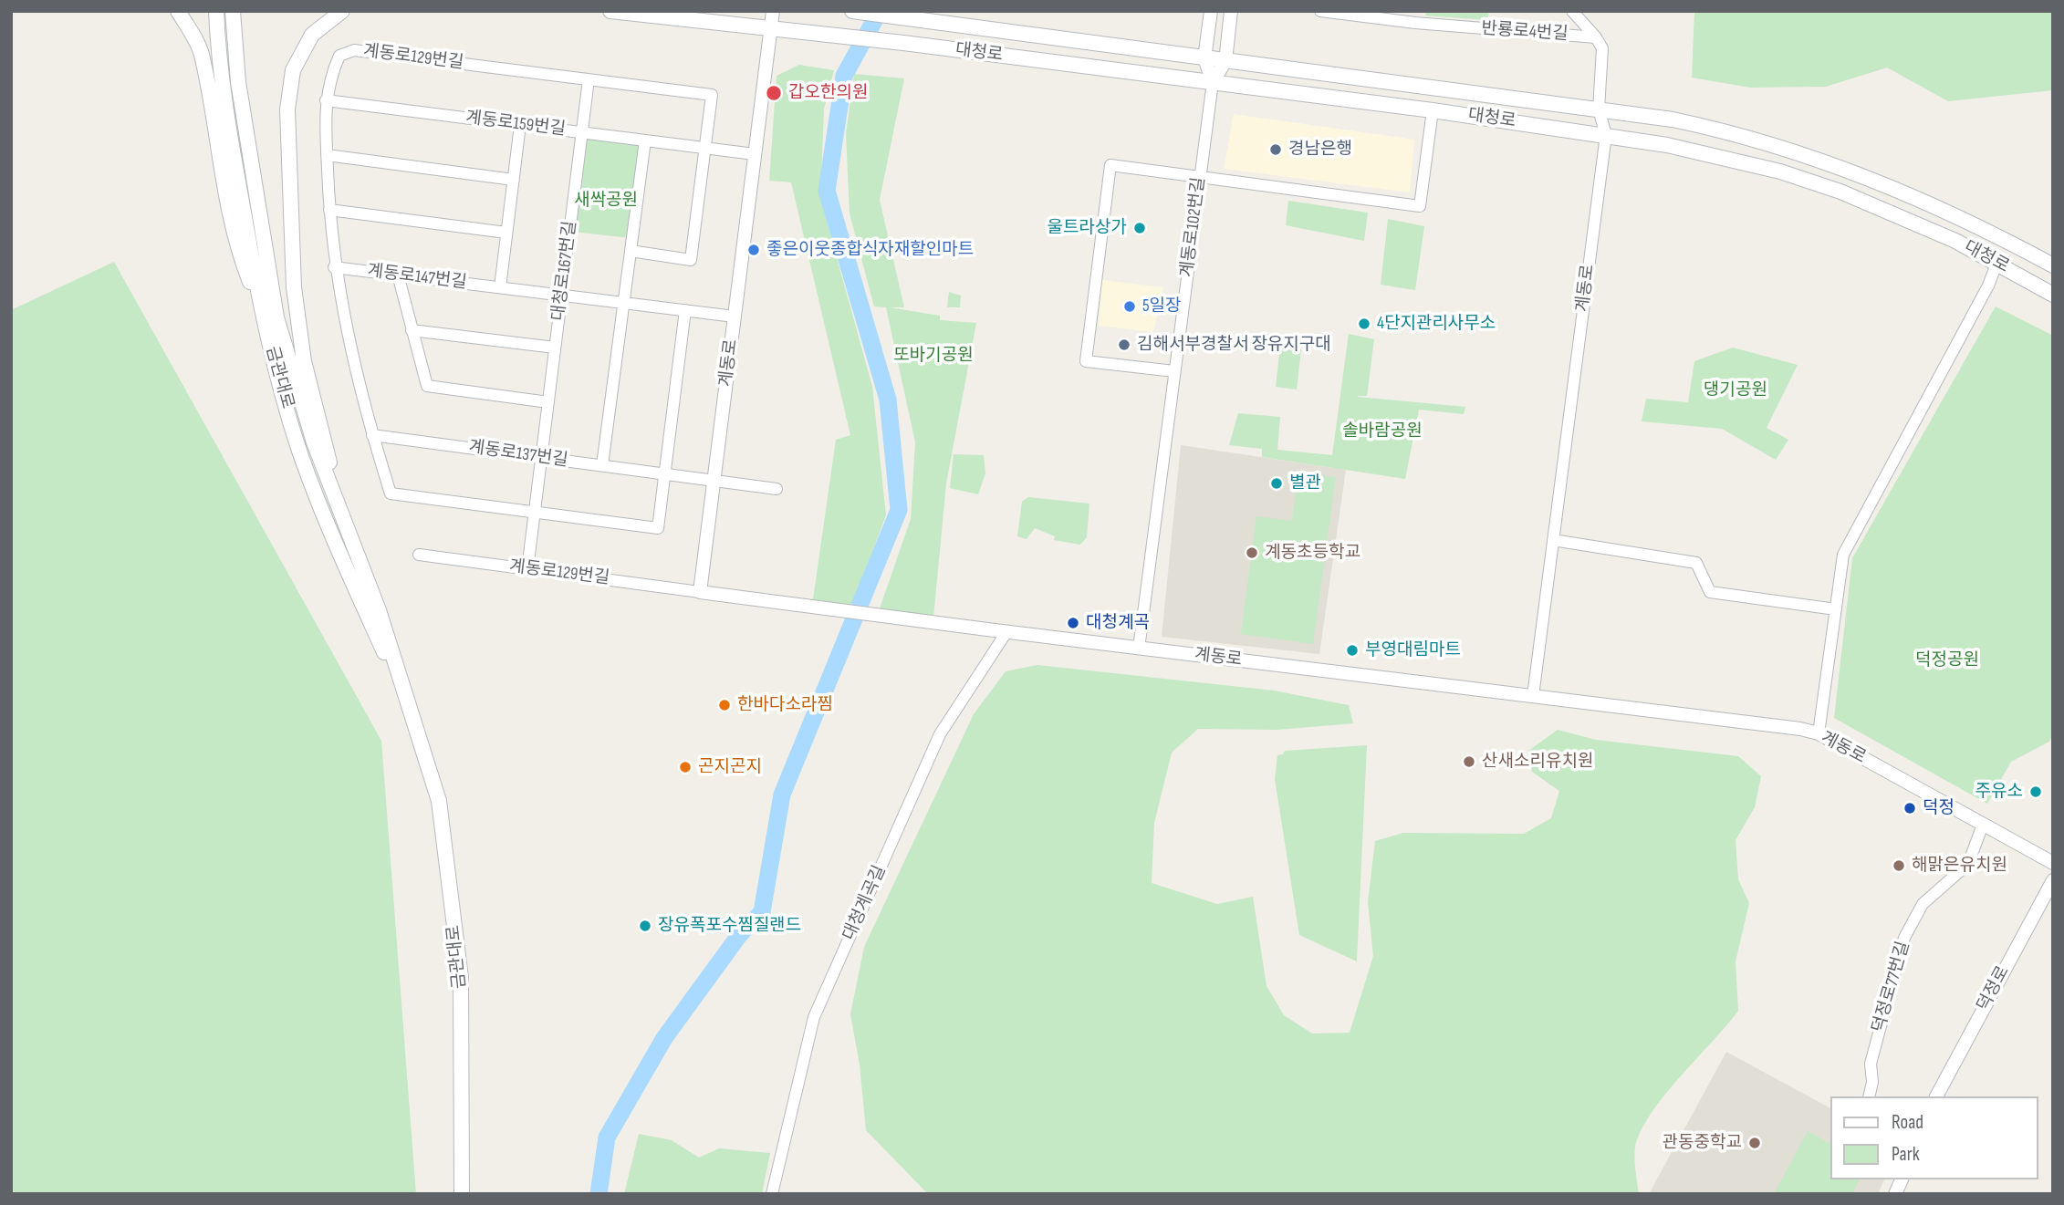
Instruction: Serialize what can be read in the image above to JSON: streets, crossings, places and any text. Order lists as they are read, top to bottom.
{
  "streets": {
    "main road": ["대청로", "금관대로"],
    "street": [
      "반룡로4번길",
      "계동로129번길",
      "계동로159번길",
      "계동로102번길",
      "대청로167번길",
      "계동로147번길",
      "계동로",
      "계동로137번길",
      "대청계곡길",
      "덕정로77번길",
      "덕정로"
    ]
  },
  "crossings": [
    ["반룡로4번길", "계동로"],
    ["대청로", "계동로102번길"],
    ["대청로", "계동로"],
    ["계동로129번길", "계동로159번길"],
    ["계동로129번길", "대청로167번길"],
    ["계동로129번길", "계동로147번길"],
    ["계동로129번길", "계동로"],
    ["계동로129번길", "계동로137번길"],
    ["계동로159번길", "대청로167번길"],
    ["계동로159번길", "계동로"],
    ["계동로102번길", "계동로"],
    ["대청로167번길", "계동로147번길"],
    ["대청로167번길", "계동로137번길"],
    ["계동로147번길", "계동로"],
    ["계동로", "계동로137번길"],
    ["계동로", "대청계곡길"],
    ["계동로", "덕정로77번길"]
  ],
  "parks": [
    "새싹공원",
    "또바기공원",
    "댕기공원",
    "솔바람공원",
    "덕정공원"
  ],
  "places": [
    "갑오한의원",
    "경남은행",
    "울트라상가",
    "좋은이웃종합식자재할인마트",
    "5일장",
    "4단지관리사무소",
    "김해서부경찰서 장유지구대",
    "별관",
    "계동초등학교",
    "대청계곡",
    "부영대림마트",
    "한바다소라찜",
    "산새소리유치원",
    "곤지곤지",
    "주유소",
    "덕정",
    "해맑은유치원",
    "장유폭포수찜질랜드",
    "관동중학교"
  ],
  "legend": ["Road", "Park"]
}
